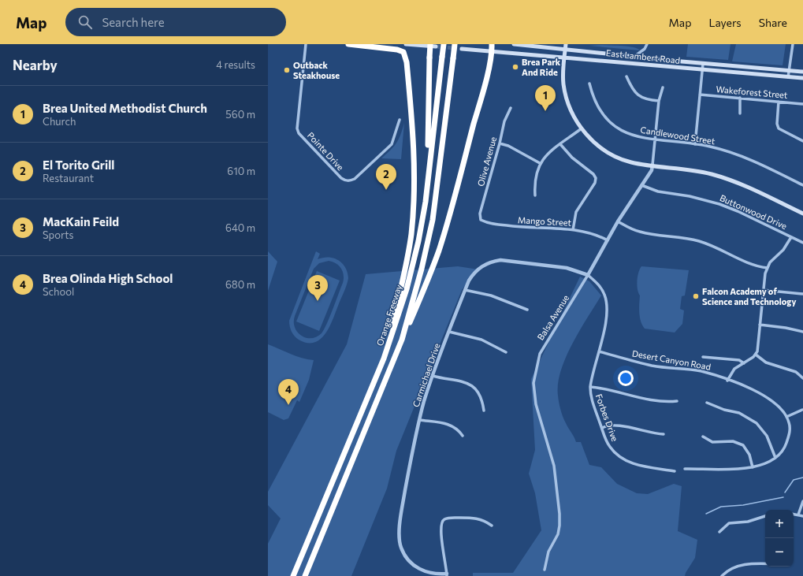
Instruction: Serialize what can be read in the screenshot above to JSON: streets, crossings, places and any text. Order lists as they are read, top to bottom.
{
  "streets": {
    "highway": ["Orange Freeway"],
    "main road": ["East Lambert Road"],
    "street": [
      "Wakeforest Street",
      "Candlewood Street",
      "Pointe Drive",
      "Olive Avenue",
      "Buttonwood Drive",
      "Mango Street",
      "Balsa Avenue",
      "Desert Canyon Road",
      "Carmichael Drive",
      "Forbes Drive"
    ]
  },
  "crossings": [
    ["Candlewood Street", "Balsa Avenue"],
    ["Olive Avenue", "Mango Street"],
    ["Buttonwood Drive", "Balsa Avenue"],
    ["Mango Street", "Balsa Avenue"],
    ["Balsa Avenue", "Carmichael Drive"],
    ["Balsa Avenue", "Forbes Drive"],
    ["Desert Canyon Road", "Forbes Drive"],
    ["Carmichael Drive", "Forbes Drive"]
  ],
  "places": ["Brea Park And Ride", "Outback Steakhouse", "Falcon Academy of Science and Technology"],
  "page": {
    "header": "Map",
    "search": "Search here",
    "nav": ["Map", "Layers", "Share"],
    "heading": ["Nearby", "4 results"],
    "list": [
      {
        "mark": "1",
        "name": "Brea United Methodist Church",
        "note": "Church",
        "value": "560 m"
      },
      {
        "mark": "2",
        "name": "El Torito Grill",
        "note": "Restaurant",
        "value": "610 m"
      },
      {
        "mark": "3",
        "name": "MacKain Feild",
        "note": "Sports",
        "value": "640 m"
      },
      {
        "mark": "4",
        "name": "Brea Olinda High School",
        "note": "School",
        "value": "680 m"
      }
    ],
    "pins": [
      "1",
      "2",
      "3",
      "4"
    ],
    "map_buttons": ["+", "−"]
  }
}
